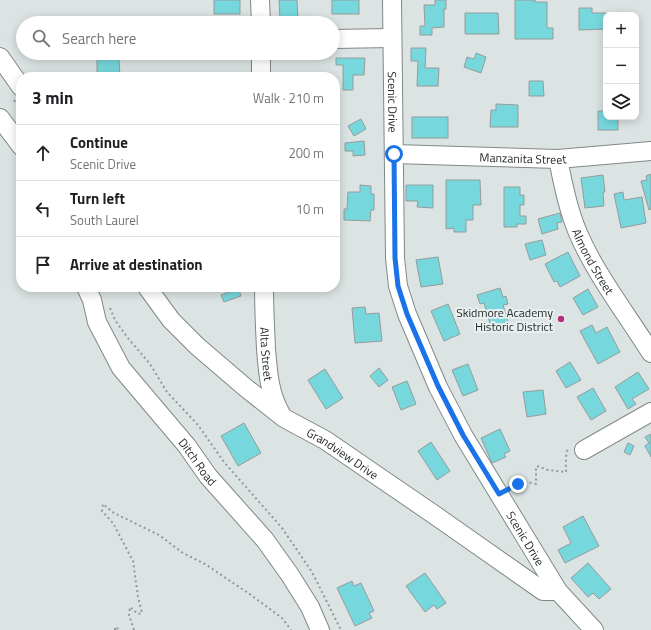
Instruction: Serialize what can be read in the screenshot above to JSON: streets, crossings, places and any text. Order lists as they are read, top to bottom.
{
  "streets": {
    "street": [
      "Scenic Drive",
      "Manzanita Street",
      "Almond Street",
      "Alta Street",
      "Grandview Drive",
      "Ditch Road"
    ]
  },
  "crossings": [
    ["Scenic Drive", "Manzanita Street"],
    ["Scenic Drive", "Grandview Drive"],
    ["Manzanita Street", "Almond Street"],
    ["Alta Street", "Grandview Drive"]
  ],
  "places": ["Skidmore Academy Historic District"],
  "page": {
    "map_buttons": ["+", "−"],
    "search": "Search here",
    "heading": ["3 min", "Walk · 210 m"],
    "list": [
      ["Continue", "Scenic Drive", "200 m"],
      ["Turn left", "South Laurel", "10 m"],
      "Arrive at destination"
    ]
  }
}
